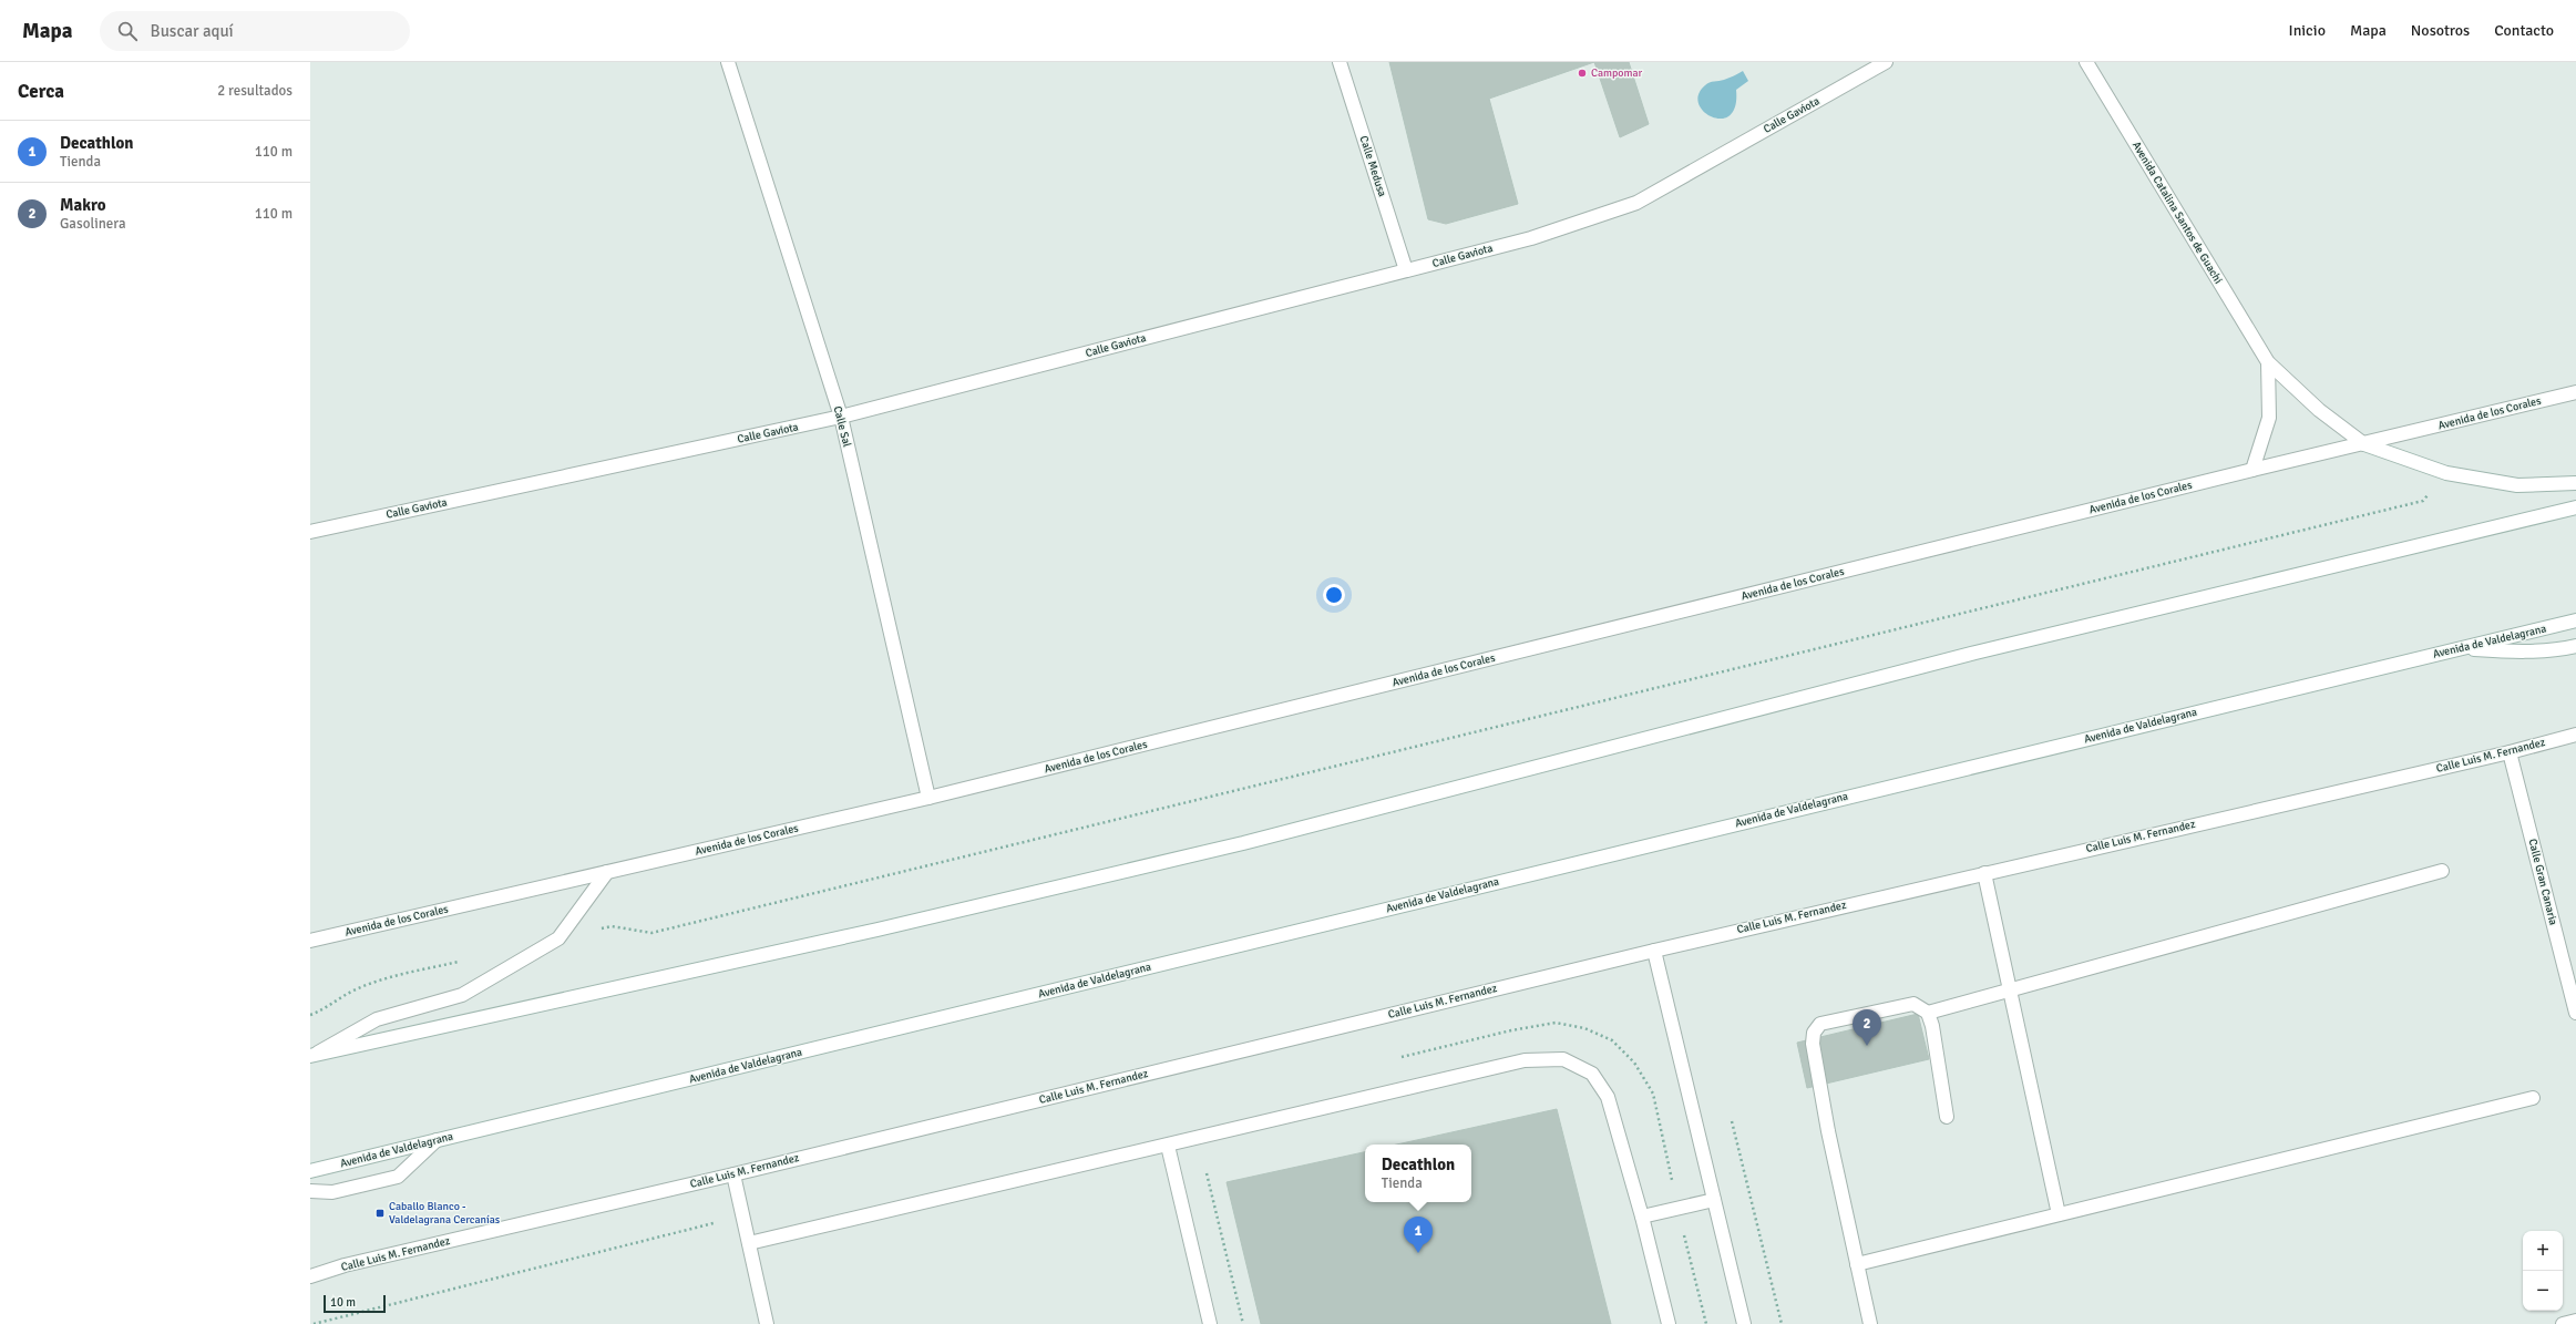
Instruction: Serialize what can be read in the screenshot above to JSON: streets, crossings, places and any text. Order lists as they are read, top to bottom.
{
  "streets": {
    "street": [
      "Calle Gaviota",
      "Calle Medusa",
      "Avenida Catalina Santos de Guachi",
      "Avenida de los Corales",
      "Calle Sal",
      "Avenida de Valdelagrana",
      "Calle Luis M. Fernandez",
      "Calle Gran Canaria"
    ]
  },
  "crossings": [
    ["Calle Gaviota", "Calle Medusa"],
    ["Calle Gaviota", "Calle Sal"],
    ["Avenida Catalina Santos de Guachi", "Avenida de los Corales"],
    ["Avenida de los Corales", "Calle Sal"],
    ["Calle Luis M. Fernandez", "Calle Gran Canaria"]
  ],
  "places": {
    "other": ["Campomar"],
    "transit": ["Caballo Blanco - Valdelagrana Cercanías"]
  },
  "scale_bar": "10 m",
  "page": {
    "header": "Mapa",
    "search": "Buscar aquí",
    "nav": [
      "Inicio",
      "Mapa",
      "Nosotros",
      "Contacto"
    ],
    "heading": ["Cerca", "2 resultados"],
    "list": [
      {
        "mark": "1",
        "name": "Decathlon",
        "note": "Tienda",
        "value": "110 m"
      },
      {
        "mark": "2",
        "name": "Makro",
        "note": "Gasolinera",
        "value": "110 m"
      }
    ],
    "pins": ["2", "1"],
    "popup": ["Decathlon", "Tienda"],
    "map_buttons": ["+", "−"],
    "scale": "10 m"
  }
}
